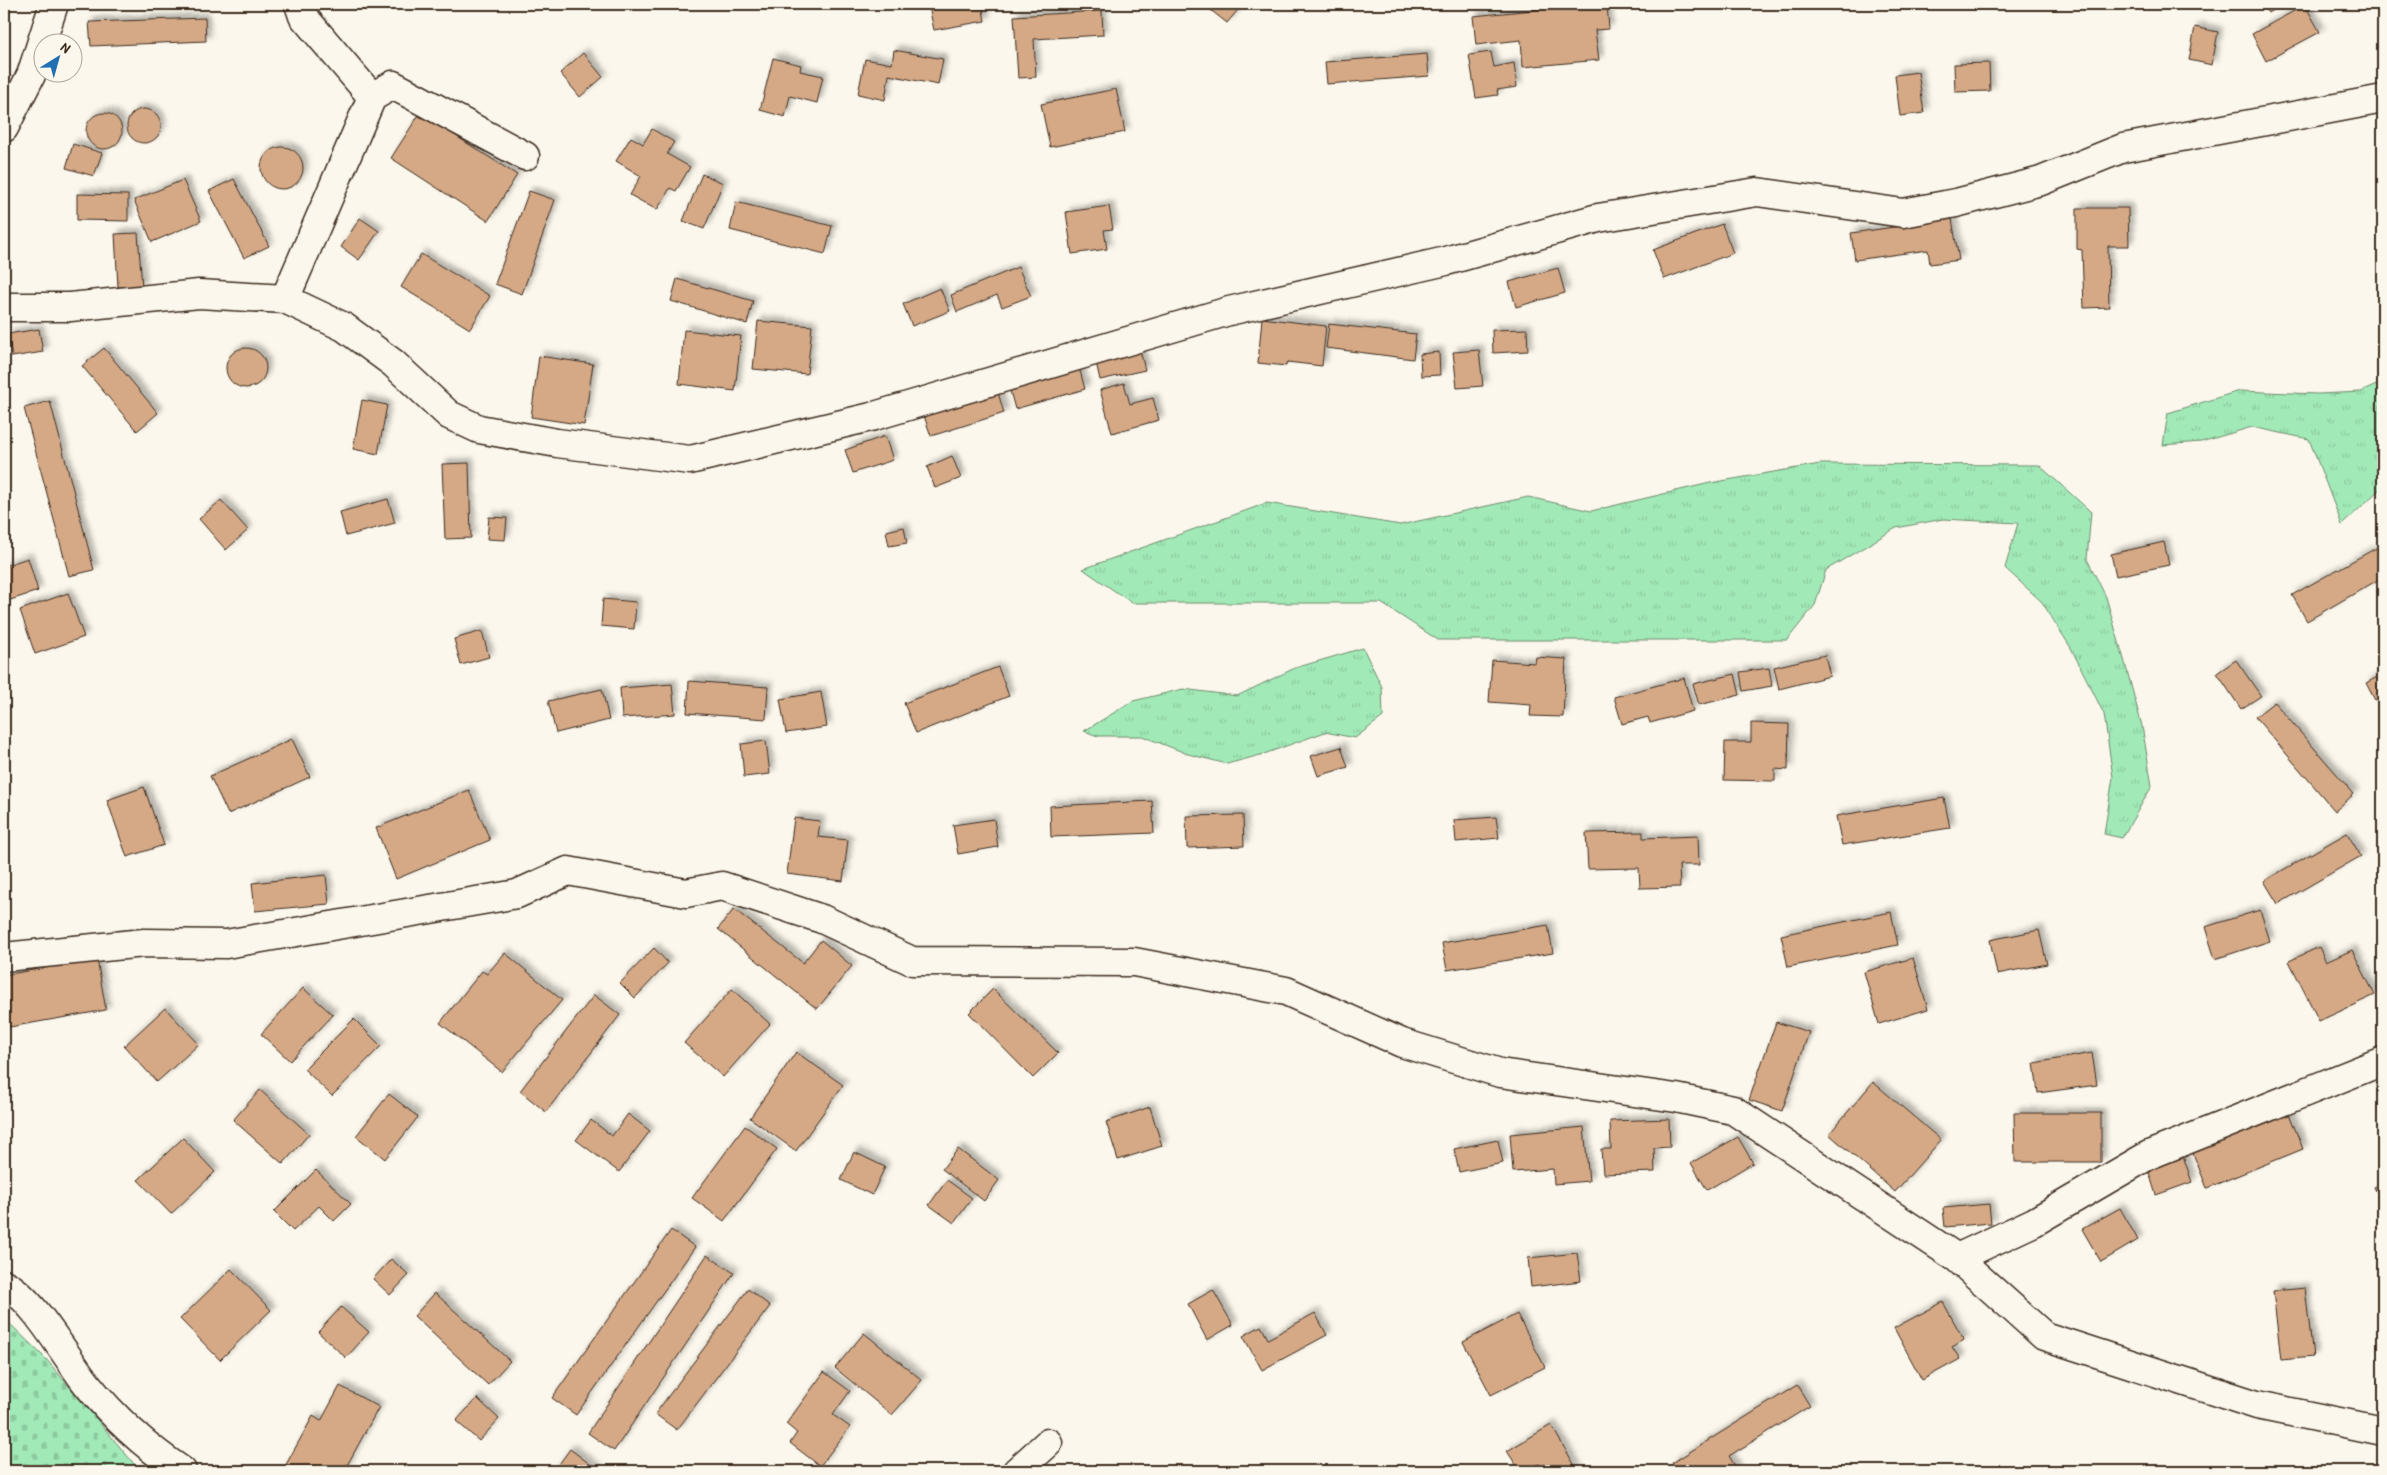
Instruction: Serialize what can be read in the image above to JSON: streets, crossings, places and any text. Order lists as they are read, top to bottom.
{
  "north": "top right"
}
